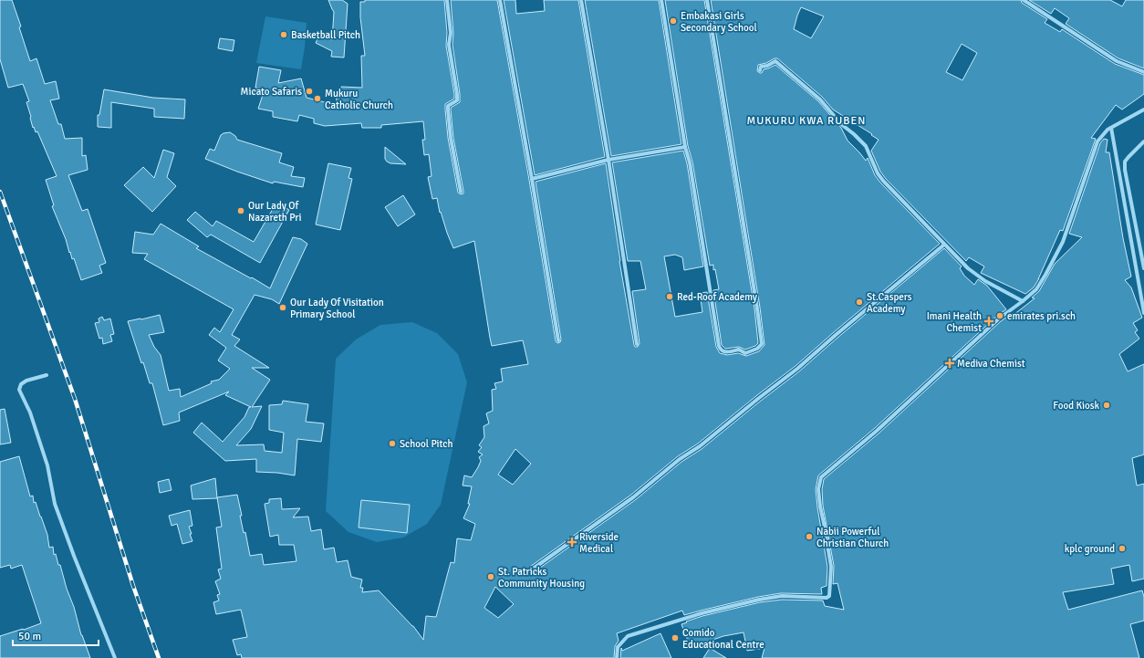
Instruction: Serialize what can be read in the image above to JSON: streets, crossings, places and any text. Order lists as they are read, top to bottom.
{
  "districts": ["MUKURU KWA RUBEN"],
  "places": {
    "other": [
      "Embakasi Girls Secondary School",
      "Basketball Pitch",
      "Micato Safaris",
      "Mukuru Catholic Church",
      "Our Lady Of Nazareth Pri",
      "Red-Roof Academy",
      "St.Caspers Academy",
      "Our Lady Of Visitation Primary School",
      "emirates pri.sch",
      "Food Kiosk",
      "School Pitch",
      "Nabii Powerful Christian Church",
      "kplc ground",
      "St. Patricks Community Housing",
      "Comido Educational Centre"
    ],
    "health": ["Imani Health Chemist", "Mediva Chemist", "Riverside Medical"]
  },
  "scale_bar": "50 m"
}
